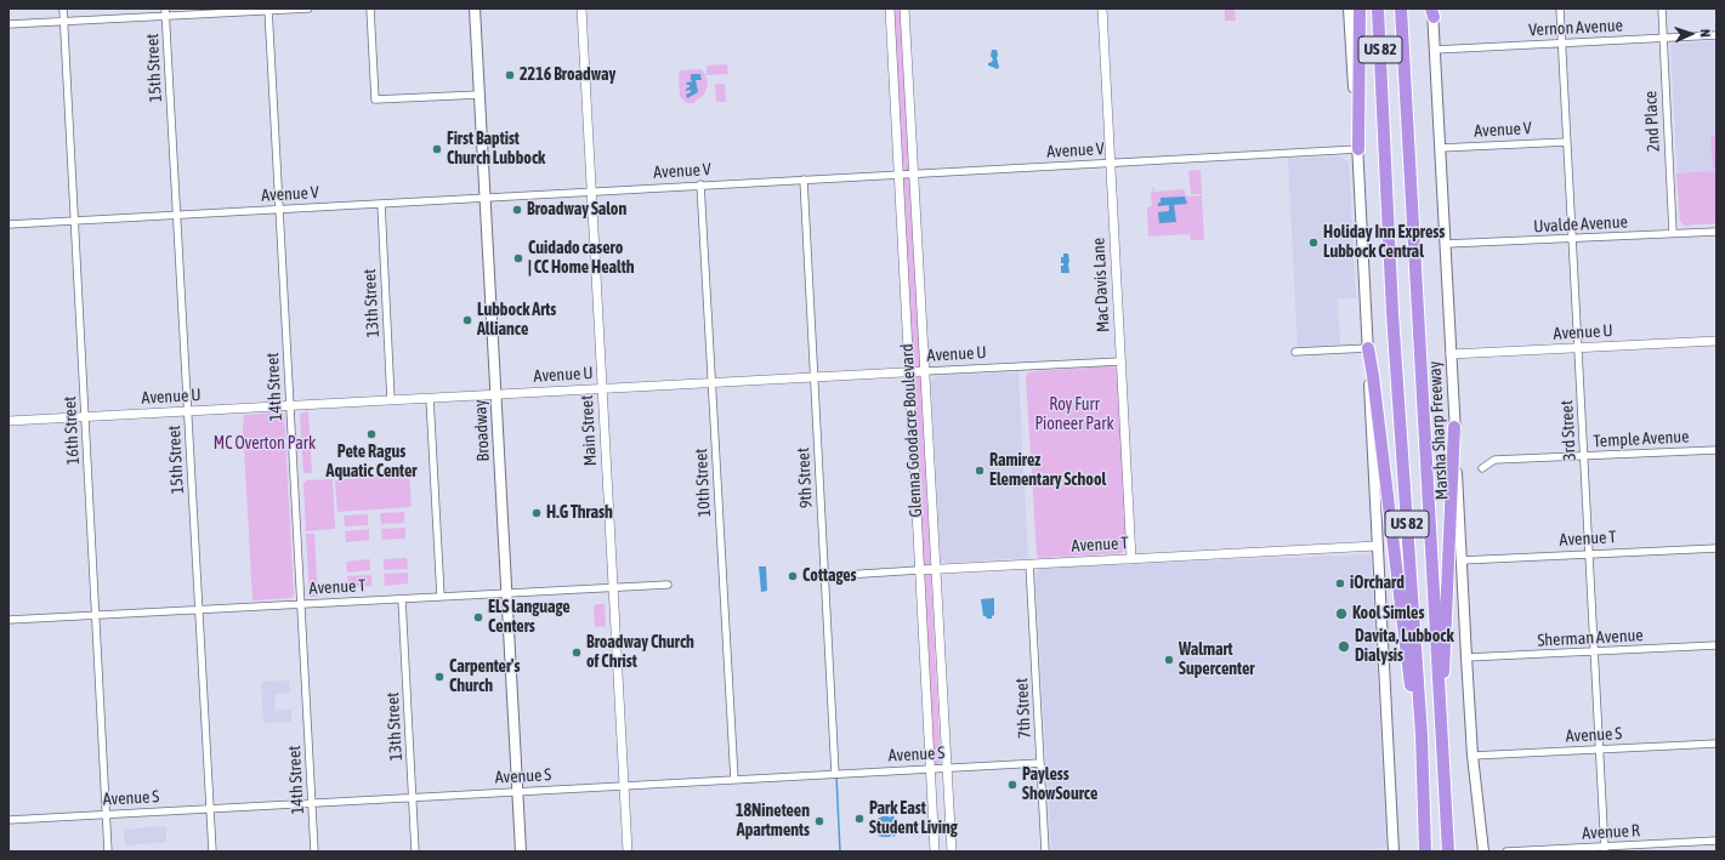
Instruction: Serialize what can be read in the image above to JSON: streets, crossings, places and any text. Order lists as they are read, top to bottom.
{
  "streets": {
    "highway": ["US 82", "Marsha Sharp Freeway"],
    "main road": ["Broadway"],
    "street": [
      "Vernon Avenue",
      "15th Street",
      "2nd Place",
      "Avenue V",
      "Uvalde Avenue",
      "Mac Davis Lane",
      "13th Street",
      "Avenue U",
      "14th Street",
      "16th Street",
      "Main Street",
      "Glenna Goodacre Boulevard",
      "3rd Street",
      "Temple Avenue",
      "9th Street",
      "10th Street",
      "Avenue T",
      "Sherman Avenue",
      "7th Street",
      "Avenue S",
      "Avenue R"
    ]
  },
  "crossings": [
    ["Vernon Avenue", "2nd Place"],
    ["Vernon Avenue", "Marsha Sharp Freeway"],
    ["Vernon Avenue", "3rd Street"],
    ["15th Street", "Avenue V"],
    ["15th Street", "Avenue U"],
    ["15th Street", "Avenue T"],
    ["15th Street", "Avenue S"],
    ["2nd Place", "Uvalde Avenue"],
    ["Avenue V", "Mac Davis Lane"],
    ["Avenue V", "13th Street"],
    ["Avenue V", "14th Street"],
    ["Avenue V", "16th Street"],
    ["Avenue V", "Broadway"],
    ["Avenue V", "Main Street"],
    ["Avenue V", "Glenna Goodacre Boulevard"],
    ["Avenue V", "Marsha Sharp Freeway"],
    ["Avenue V", "3rd Street"],
    ["Avenue V", "9th Street"],
    ["Avenue V", "10th Street"],
    ["Uvalde Avenue", "Marsha Sharp Freeway"],
    ["Uvalde Avenue", "3rd Street"],
    ["Mac Davis Lane", "Avenue U"],
    ["Mac Davis Lane", "Avenue T"],
    ["13th Street", "Avenue U"],
    ["13th Street", "Avenue T"],
    ["13th Street", "Avenue S"],
    ["Avenue U", "14th Street"],
    ["Avenue U", "16th Street"],
    ["Avenue U", "Broadway"],
    ["Avenue U", "Main Street"],
    ["Avenue U", "Glenna Goodacre Boulevard"],
    ["Avenue U", "Marsha Sharp Freeway"],
    ["Avenue U", "3rd Street"],
    ["Avenue U", "9th Street"],
    ["Avenue U", "10th Street"],
    ["14th Street", "Avenue T"],
    ["14th Street", "Avenue S"],
    ["16th Street", "Avenue T"],
    ["16th Street", "Avenue S"],
    ["Broadway", "Avenue T"],
    ["Broadway", "Avenue S"],
    ["Main Street", "Avenue T"],
    ["Main Street", "Avenue S"],
    ["Glenna Goodacre Boulevard", "Avenue T"],
    ["Glenna Goodacre Boulevard", "Avenue S"],
    ["Marsha Sharp Freeway", "Avenue T"],
    ["Marsha Sharp Freeway", "Sherman Avenue"],
    ["Marsha Sharp Freeway", "Avenue S"],
    ["3rd Street", "Temple Avenue"],
    ["3rd Street", "Avenue T"],
    ["3rd Street", "Sherman Avenue"],
    ["3rd Street", "Avenue S"],
    ["3rd Street", "Avenue R"],
    ["9th Street", "Avenue T"],
    ["9th Street", "Avenue S"],
    ["10th Street", "Avenue S"],
    ["Avenue T", "7th Street"],
    ["7th Street", "Avenue S"]
  ],
  "parks": ["Roy Furr Pioneer Park", "MC Overton Park"],
  "places": [
    "2216 Broadway",
    "First Baptist Church Lubbock",
    "Broadway Salon",
    "Holiday Inn Express Lubbock Central",
    "Cuidado casero | CC Home Health",
    "Lubbock Arts Alliance",
    "Pete Ragus Aquatic Center",
    "Ramirez Elementary School",
    "H.G Thrash",
    "Cottages",
    "iOrchard",
    "Kool Simles",
    "ELS language Centers",
    "Davita, Lubbock Dialysis",
    "Broadway Church of Christ",
    "Walmart Supercenter",
    "Carpenter's Church",
    "Payless ShowSource",
    "Park East Student Living",
    "18Nineteen Apartments"
  ],
  "north": "right"
}
